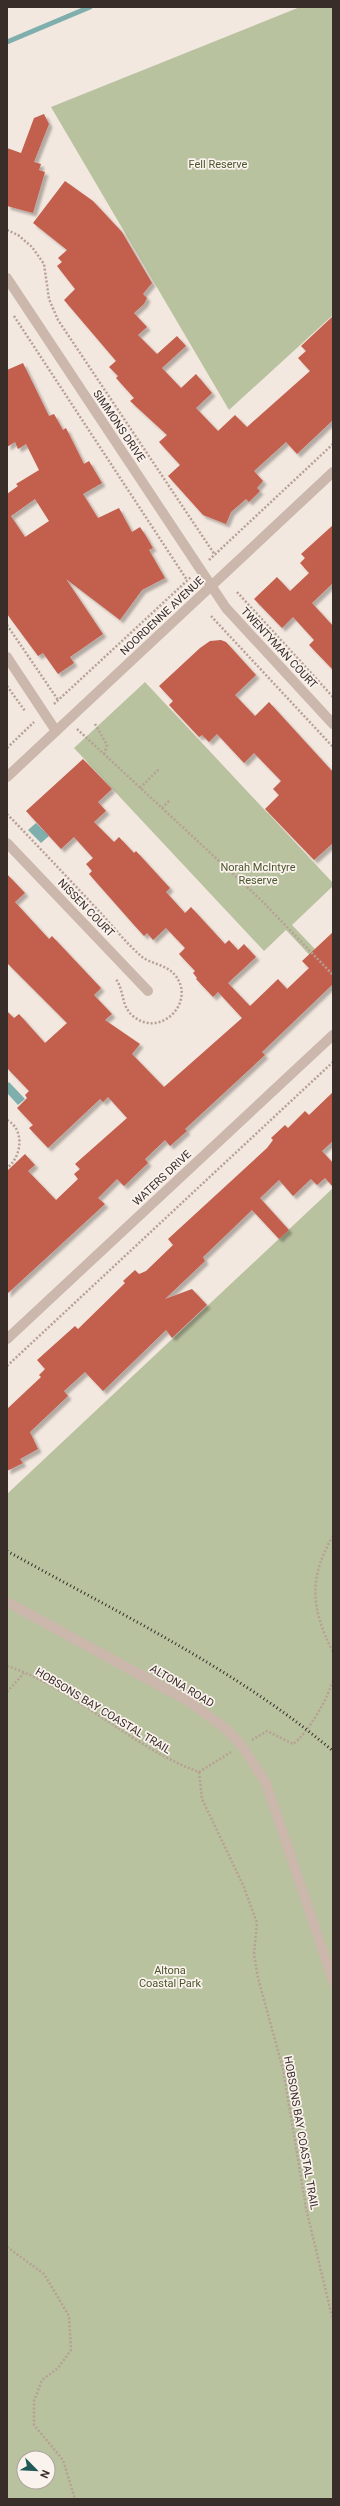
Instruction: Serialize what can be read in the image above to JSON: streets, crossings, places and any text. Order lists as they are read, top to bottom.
{
  "streets": {
    "street": [
      "SIMMONS DRIVE",
      "NOORDENNE AVENUE",
      "TWENTYMAN COURT",
      "NISSEN COURT",
      "WATERS DRIVE",
      "ALTONA ROAD"
    ],
    "path": ["HOBSONS BAY COASTAL TRAIL"]
  },
  "crossings": [
    ["SIMMONS DRIVE", "NOORDENNE AVENUE"],
    ["SIMMONS DRIVE", "TWENTYMAN COURT"],
    ["NOORDENNE AVENUE", "TWENTYMAN COURT"]
  ],
  "parks": ["Fell Reserve", "Norah McIntyre Reserve", "Altona Coastal Park"],
  "north": "bottom right"
}
